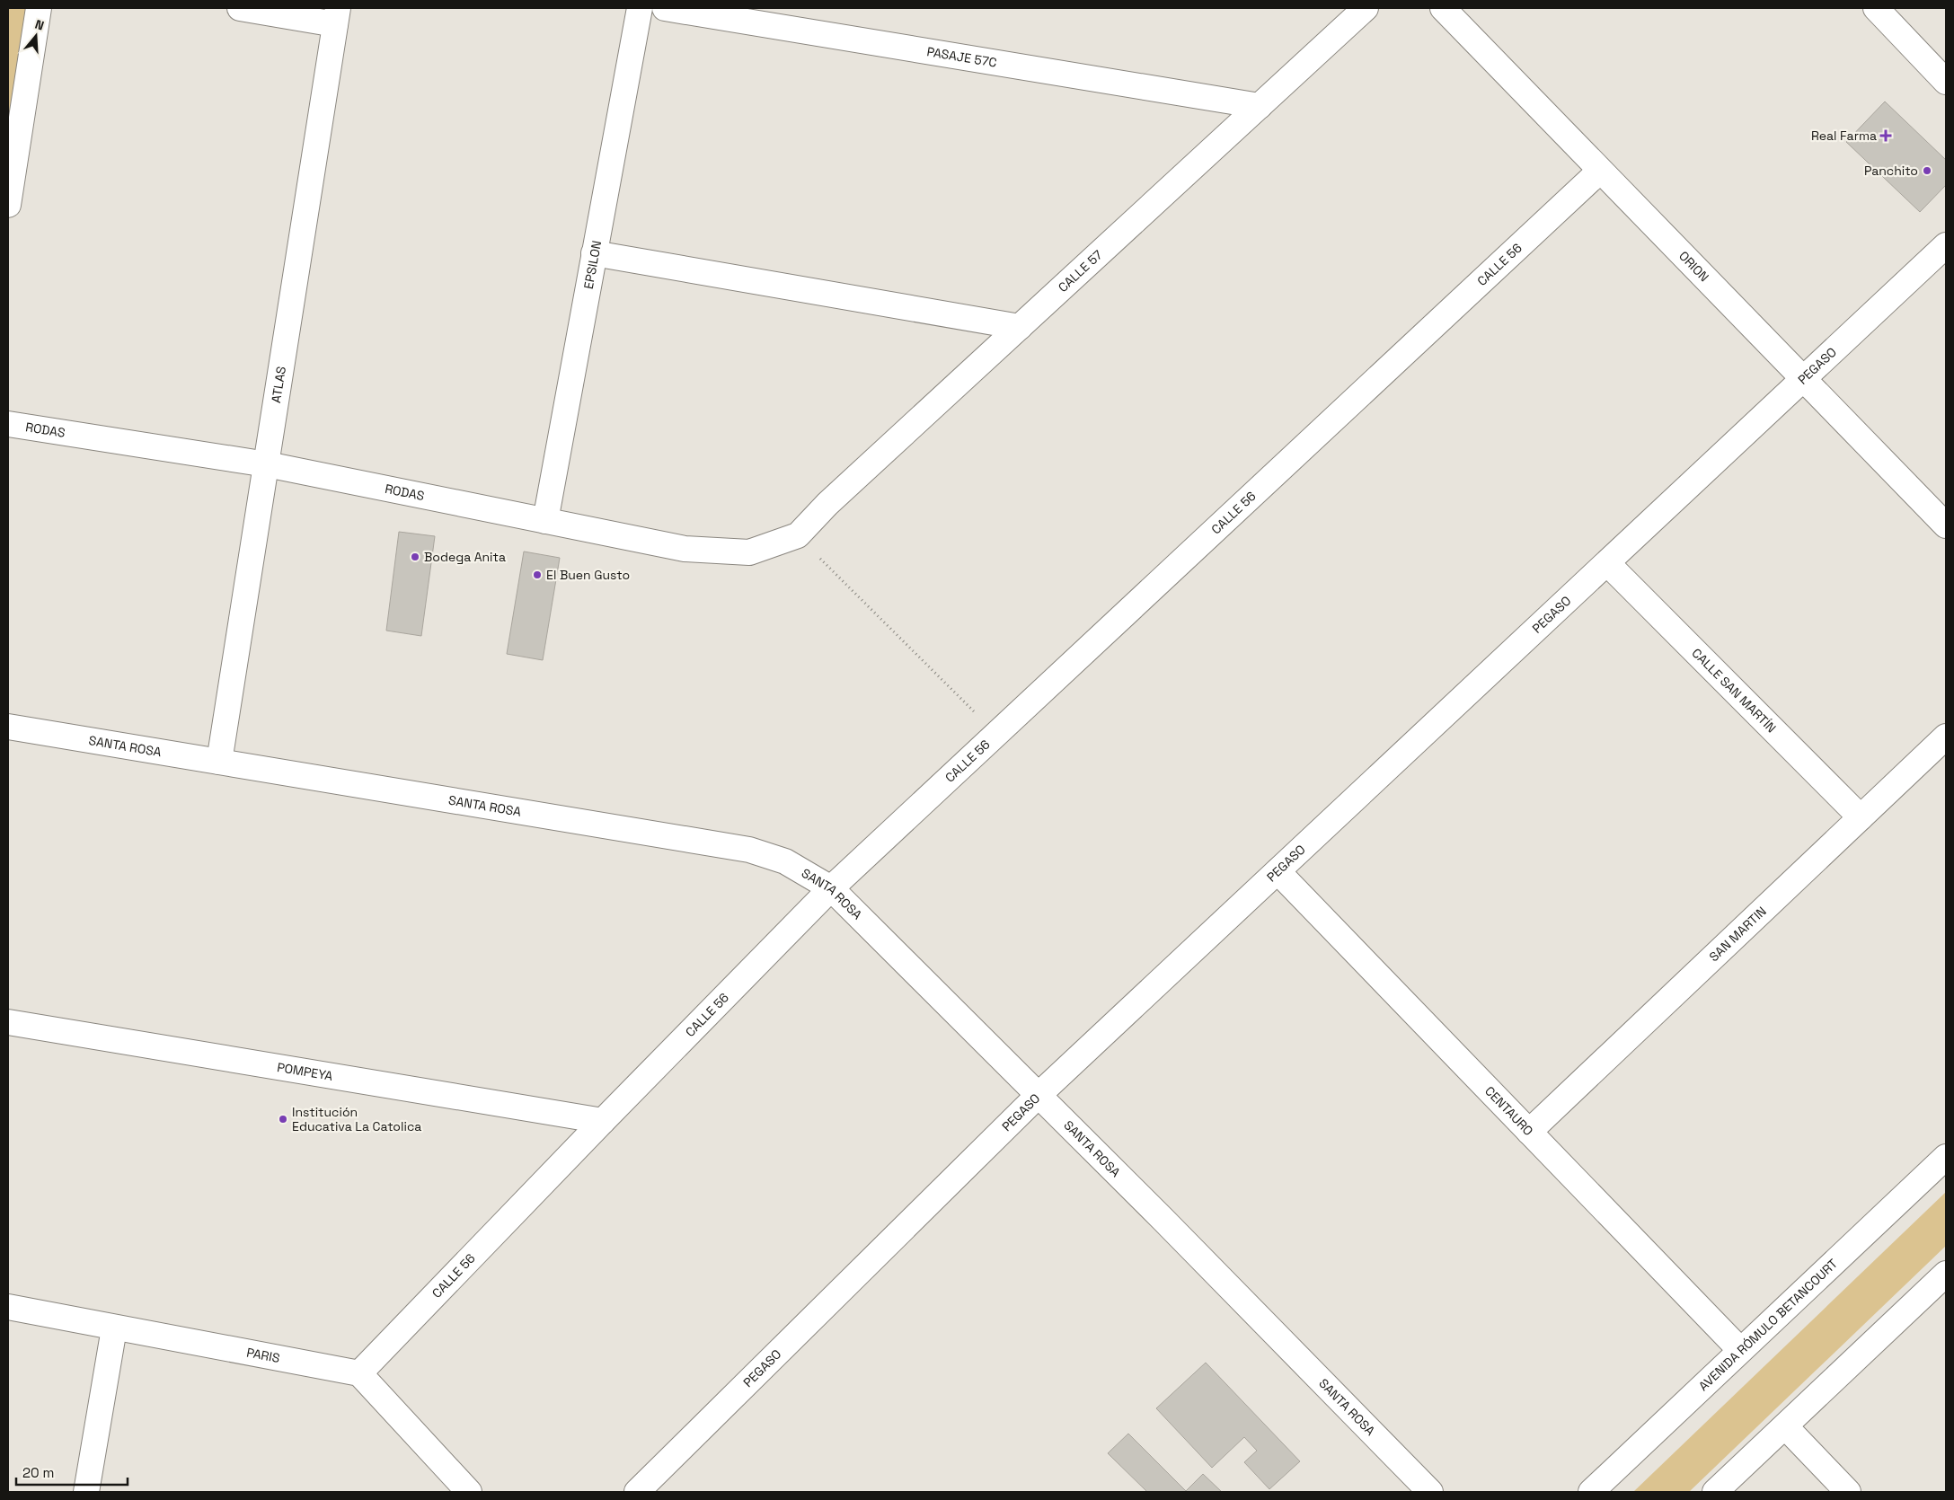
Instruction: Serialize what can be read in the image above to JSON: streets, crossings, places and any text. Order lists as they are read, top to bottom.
{
  "streets": {
    "street": [
      "PASAJE 57C",
      "EPSILON",
      "CALLE 56",
      "ORION",
      "CALLE 57",
      "PEGASO",
      "ATLAS",
      "RODAS",
      "CALLE SAN MARTÍN",
      "SANTA ROSA",
      "SAN MARTIN",
      "POMPEYA",
      "CENTAURO",
      "AVENIDA RÓMULO BETANCOURT",
      "PARIS"
    ]
  },
  "crossings": [
    ["PASAJE 57C", "CALLE 57"],
    ["EPSILON", "RODAS"],
    ["CALLE 56", "ORION"],
    ["CALLE 56", "SANTA ROSA"],
    ["CALLE 56", "POMPEYA"],
    ["CALLE 56", "PARIS"],
    ["ORION", "PEGASO"],
    ["CALLE 57", "RODAS"],
    ["PEGASO", "CALLE SAN MARTÍN"],
    ["PEGASO", "SANTA ROSA"],
    ["PEGASO", "CENTAURO"],
    ["ATLAS", "RODAS"],
    ["ATLAS", "SANTA ROSA"],
    ["CALLE SAN MARTÍN", "SAN MARTIN"],
    ["SAN MARTIN", "CENTAURO"],
    ["CENTAURO", "AVENIDA RÓMULO BETANCOURT"]
  ],
  "places": {
    "health": ["Real Farma"],
    "other": [
      "Panchito",
      "Bodega Anita",
      "El Buen Gusto",
      "Institución Educativa La Catolica"
    ]
  },
  "scale_bar": "20 m",
  "north": "top"
}
